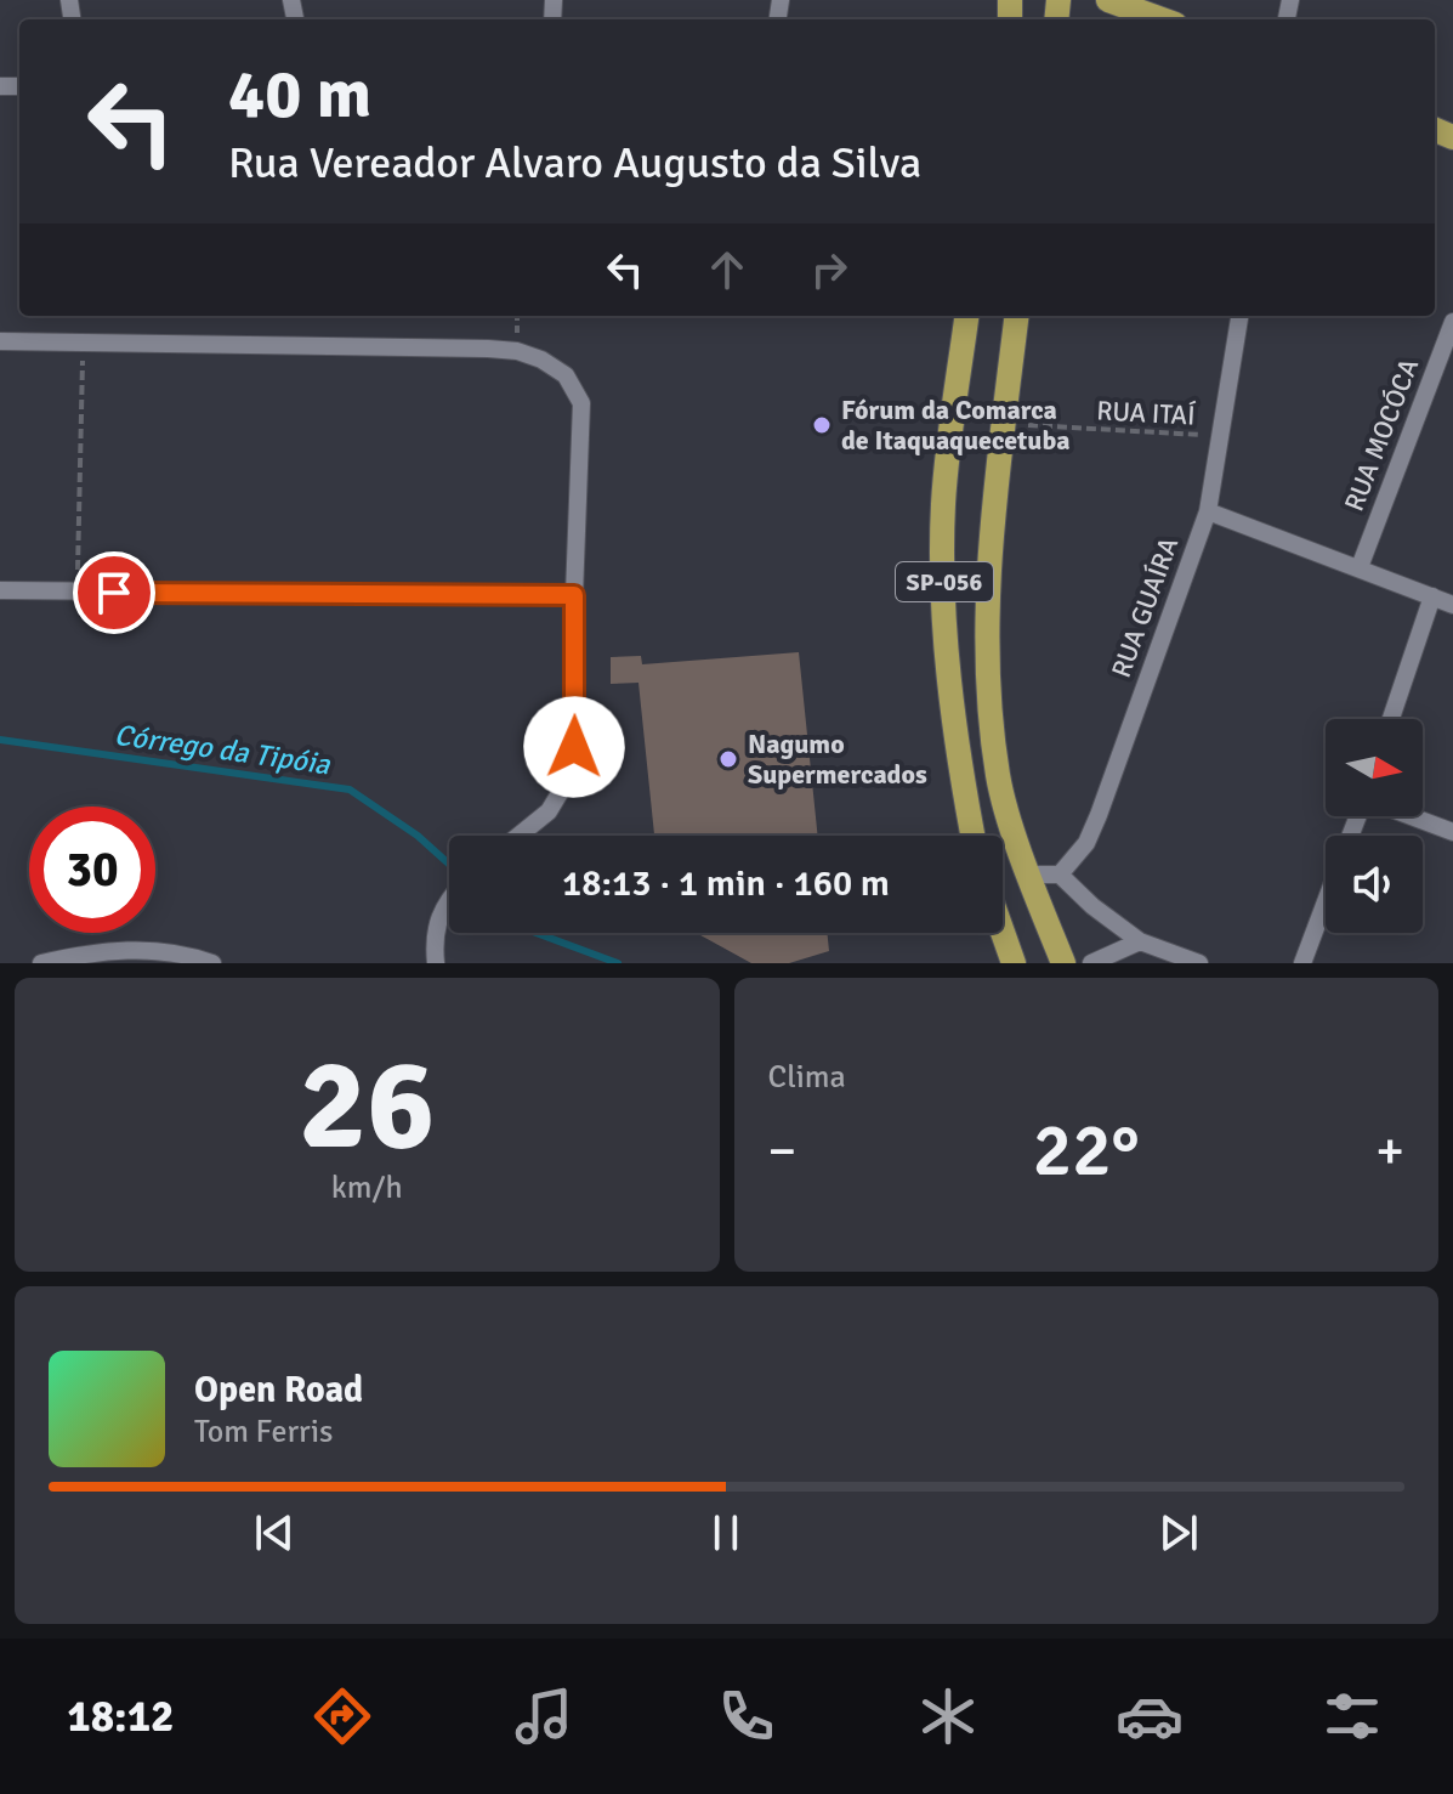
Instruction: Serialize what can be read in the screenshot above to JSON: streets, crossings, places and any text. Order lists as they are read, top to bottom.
{
  "streets": {
    "main road": ["SP-056"],
    "street": ["RUA MOCÓCA", "RUA GUAÍRA"],
    "path": ["RUA ITAÍ"]
  },
  "crossings": [
    ["RUA ITAÍ", "SP-056"],
    ["RUA ITAÍ", "RUA GUAÍRA"]
  ],
  "water": ["Córrego da Tipóia"],
  "places": ["Fórum da Comarca de Itaquaquecetuba", "Nagumo Supermercados"],
  "north": "right",
  "page": {
    "turn": ["40 m", "Rua Vereador Alvaro Augusto da Silva"],
    "limit": "30",
    "trip": "18:13 · 1 min · 160 m",
    "tile": [
      ["26", "km/h"],
      "Clima"
    ],
    "heat": ["−", "22°", "+"],
    "song": ["Open Road", "Tom Ferris"],
    "tabs": "18:12"
  }
}
